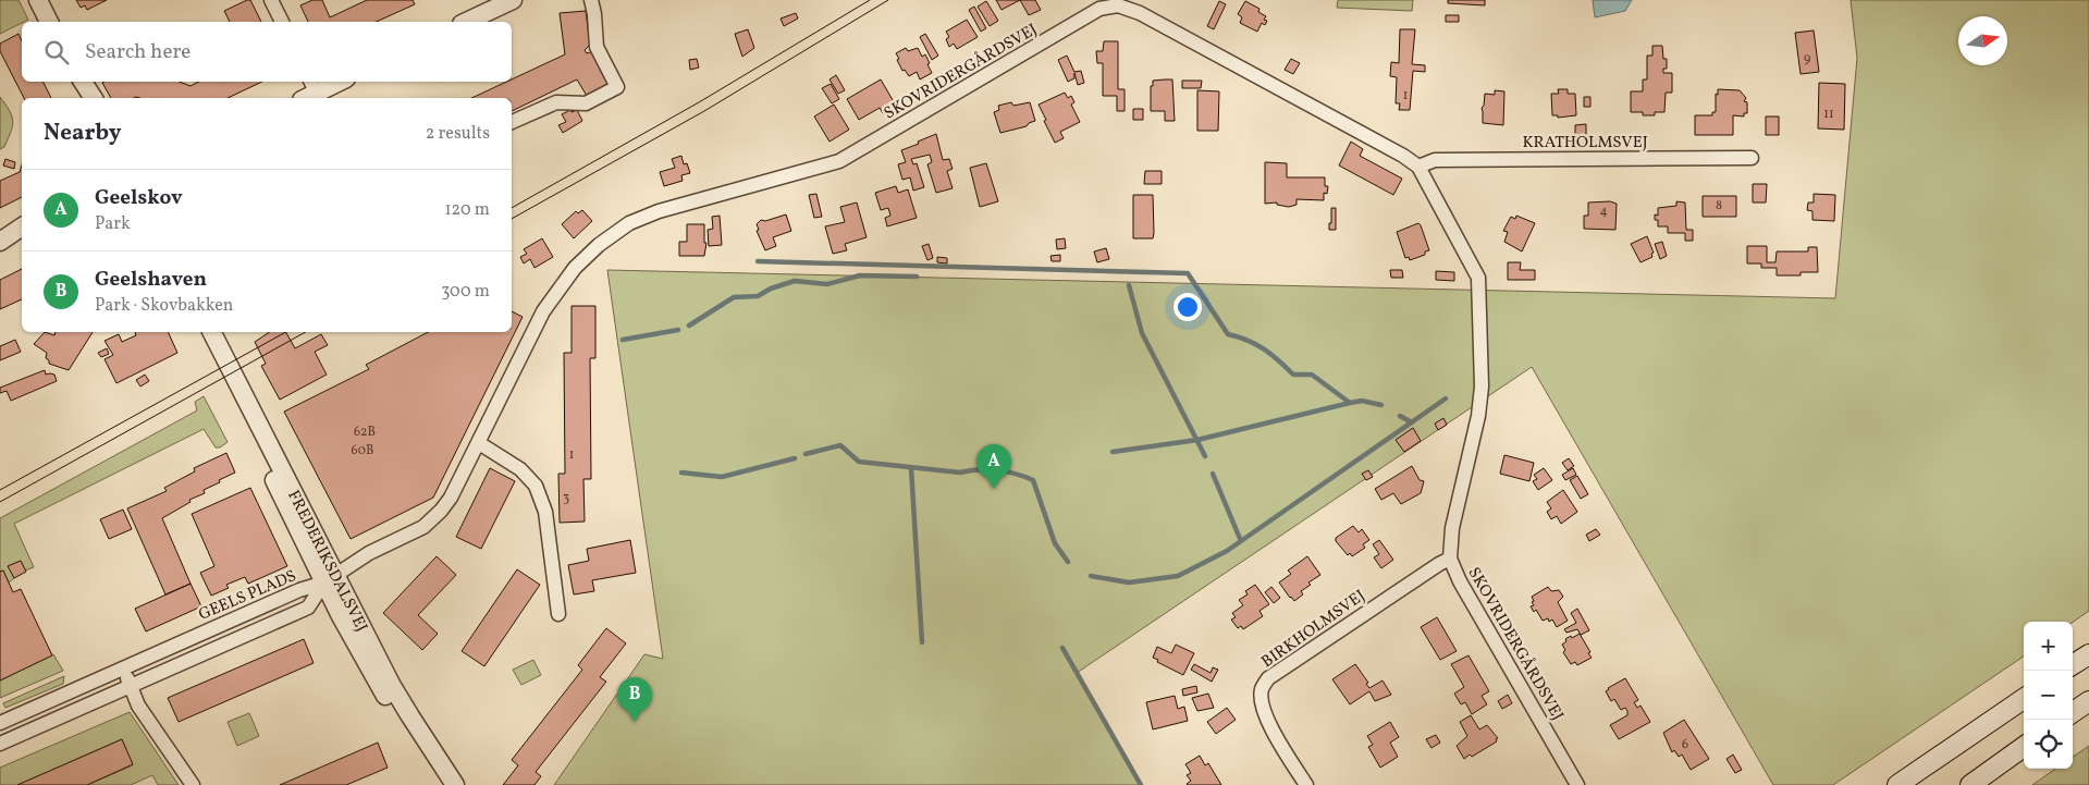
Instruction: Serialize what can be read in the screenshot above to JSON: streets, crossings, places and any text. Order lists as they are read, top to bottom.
{
  "streets": {
    "street": [
      "SKOVRIDERGÅRDSVEJ",
      "KRATHOLMSVEJ",
      "FREDERIKSDALSVEJ",
      "GEELS PLADS",
      "BIRKHOLMSVEJ"
    ]
  },
  "crossings": [
    ["SKOVRIDERGÅRDSVEJ", "KRATHOLMSVEJ"],
    ["SKOVRIDERGÅRDSVEJ", "FREDERIKSDALSVEJ"],
    ["SKOVRIDERGÅRDSVEJ", "GEELS PLADS"],
    ["SKOVRIDERGÅRDSVEJ", "BIRKHOLMSVEJ"],
    ["FREDERIKSDALSVEJ", "GEELS PLADS"]
  ],
  "house_numbers": [
    "9",
    "1",
    "11",
    "8",
    "4",
    "62B",
    "60B",
    "1",
    "3",
    "6"
  ],
  "north": "right",
  "page": {
    "search": "Search here",
    "heading": ["Nearby", "2 results"],
    "list": [
      {
        "mark": "A",
        "name": "Geelskov",
        "note": "Park",
        "value": "120 m"
      },
      {
        "mark": "B",
        "name": "Geelshaven",
        "note": "Park · Skovbakken",
        "value": "300 m"
      }
    ],
    "pins": ["A", "B"],
    "map_buttons": ["+", "−"]
  }
}
